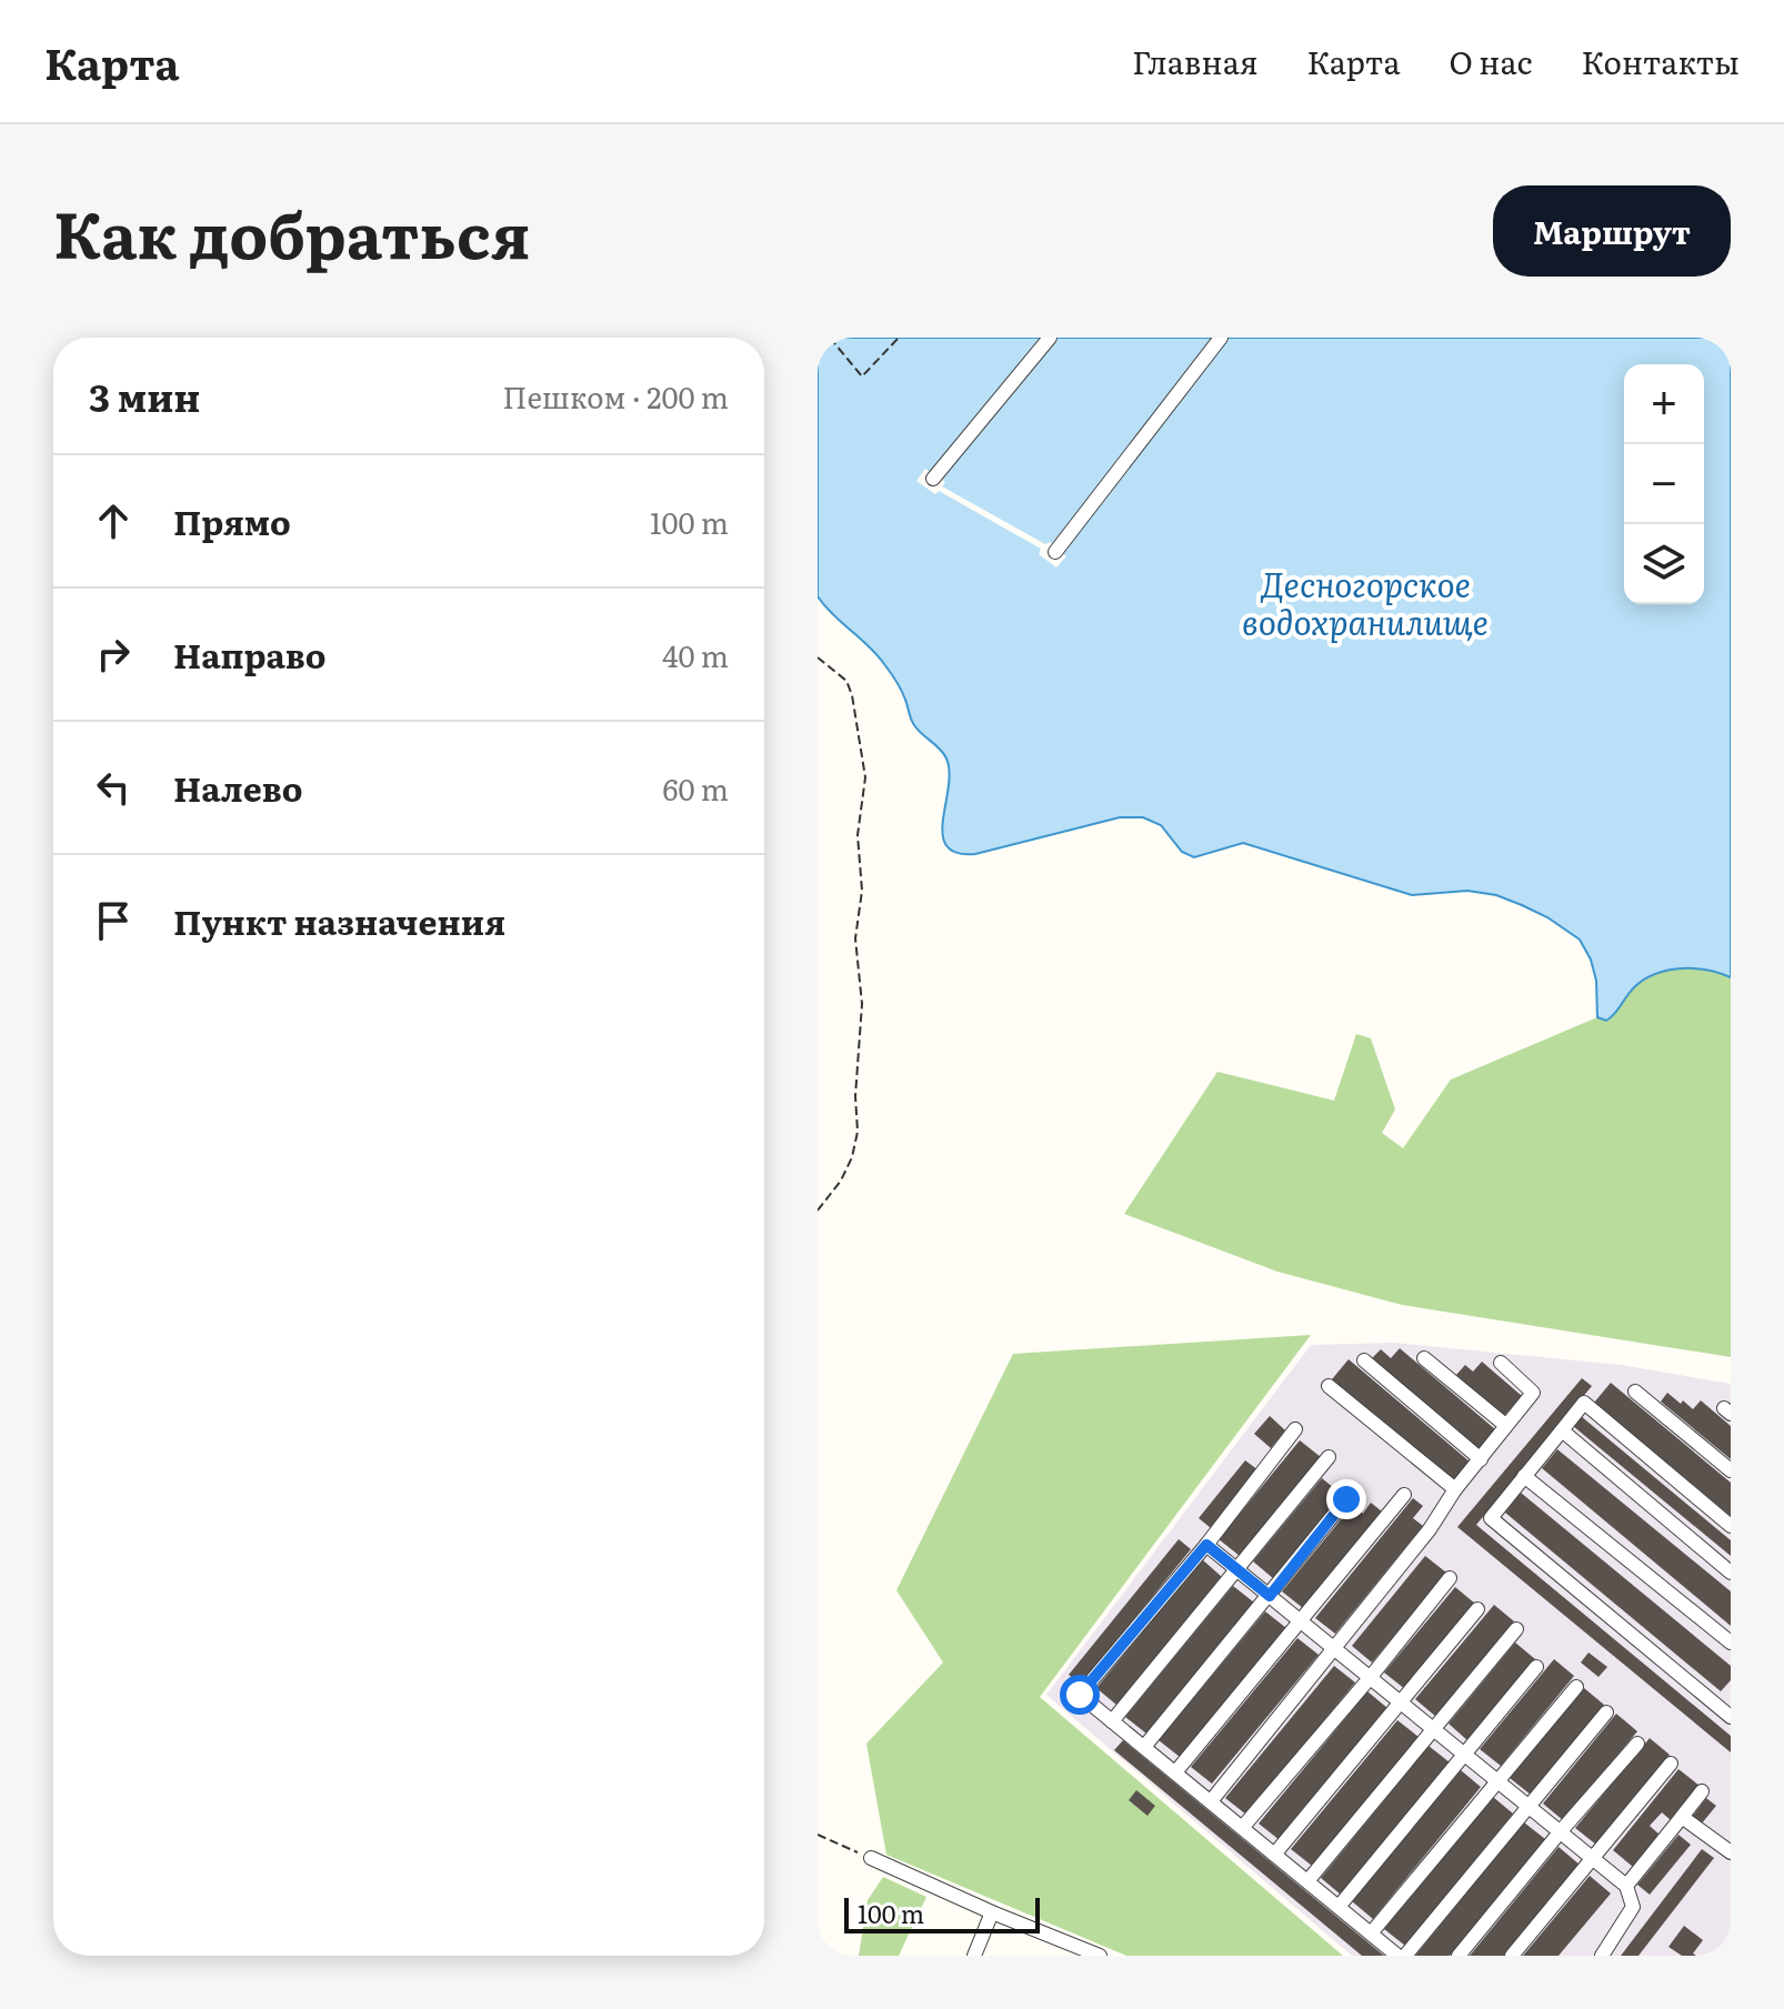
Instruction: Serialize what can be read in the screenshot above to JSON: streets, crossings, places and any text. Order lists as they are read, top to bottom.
{
  "water": ["Десногорское водохранилище"],
  "scale_bar": "100 m",
  "page": {
    "header": "Карта",
    "nav": [
      "Главная",
      "Карта",
      "О нас",
      "Контакты"
    ],
    "title": "Как добраться",
    "buttons": "Маршрут",
    "heading": ["3 мин", "Пешком · 200 m"],
    "map_buttons": ["+", "−"],
    "list": [
      ["Прямо", "100 m"],
      ["Направо", "40 m"],
      ["Налево", "60 m"],
      "Пункт назначения"
    ],
    "scale": "100 m"
  }
}
